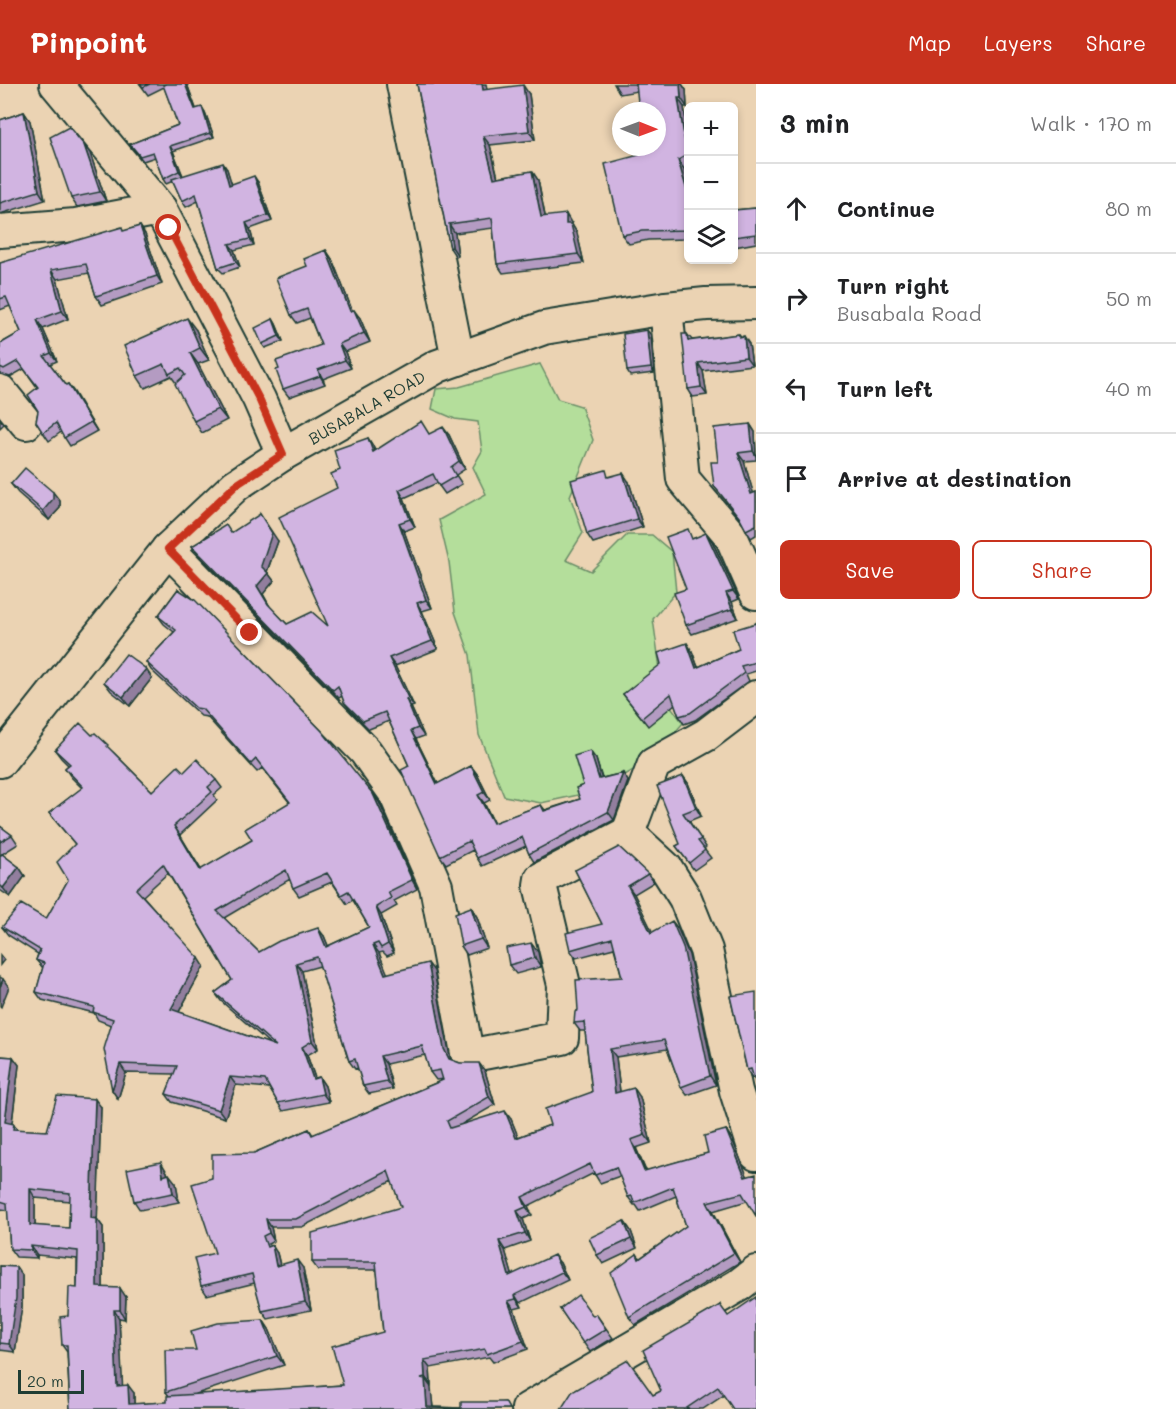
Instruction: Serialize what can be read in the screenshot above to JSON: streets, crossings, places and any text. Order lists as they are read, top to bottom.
{
  "streets": {
    "street": ["BUSABALA ROAD"]
  },
  "scale_bar": "20 m",
  "north": "right",
  "page": {
    "header": "Pinpoint",
    "nav": ["Map", "Layers", "Share"],
    "heading": ["3 min", "Walk · 170 m"],
    "map_buttons": ["+", "−"],
    "list": [
      ["Continue", "80 m"],
      ["Turn right", "Busabala Road", "50 m"],
      ["Turn left", "40 m"],
      "Arrive at destination"
    ],
    "buttons": ["Save", "Share"],
    "scale": "20 m"
  }
}
